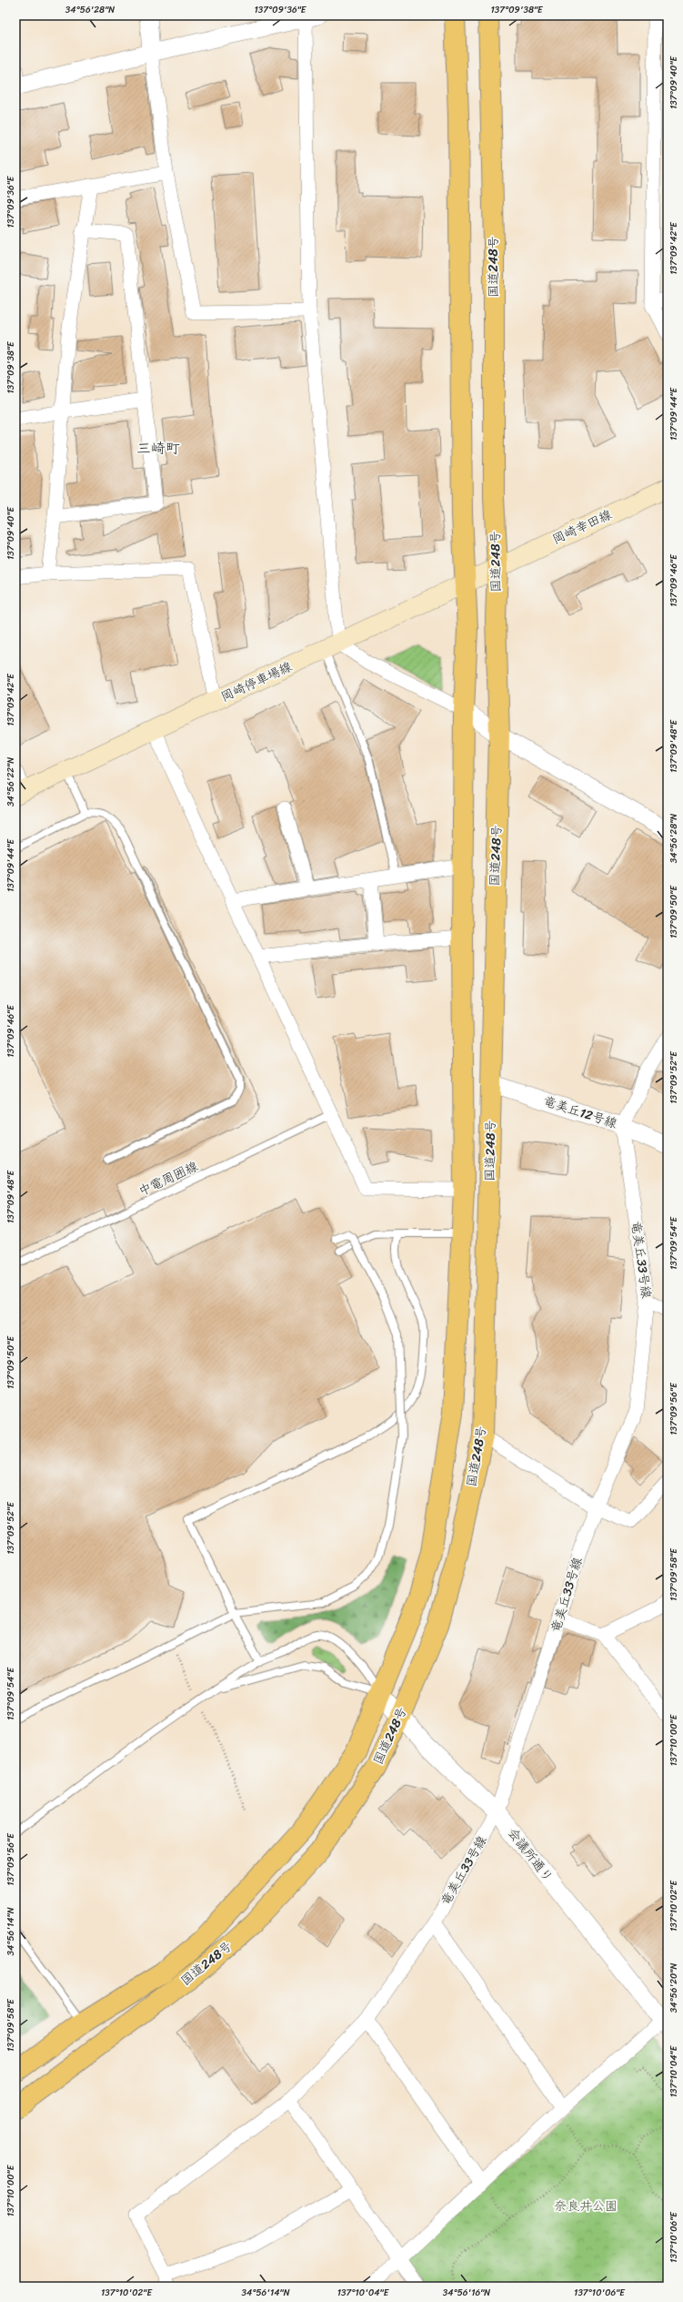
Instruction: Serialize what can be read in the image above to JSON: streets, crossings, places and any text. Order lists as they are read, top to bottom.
{
  "streets": {
    "highway": ["国道248号"],
    "main road": ["岡崎幸田線", "岡崎停車場線"],
    "street": ["竜美丘12号線", "竜美丘33号線", "会議所通り"],
    "lane": ["中電周囲線"]
  },
  "crossings": [
    ["国道248号", "岡崎幸田線"],
    ["国道248号", "岡崎停車場線"],
    ["国道248号", "竜美丘12号線"],
    ["国道248号", "会議所通り"],
    ["岡崎幸田線", "岡崎停車場線"],
    ["竜美丘12号線", "竜美丘33号線"],
    ["竜美丘33号線", "会議所通り"]
  ],
  "districts": ["三崎町"],
  "parks": ["奈良井公園"],
  "coordinates": [
    "34°56'28\"N",
    "137°09'36\"E",
    "137°09'38\"E",
    "137°09'40\"E",
    "137°09'42\"E",
    "137°09'44\"E",
    "137°09'46\"E",
    "137°09'48\"E",
    "34°56'22\"N",
    "137°09'50\"E",
    "137°09'52\"E",
    "137°09'54\"E",
    "137°09'56\"E",
    "137°09'58\"E",
    "137°10'00\"E",
    "137°10'02\"E",
    "34°56'14\"N",
    "34°56'20\"N",
    "137°10'04\"E",
    "137°10'06\"E",
    "34°56'16\"N"
  ]
}
